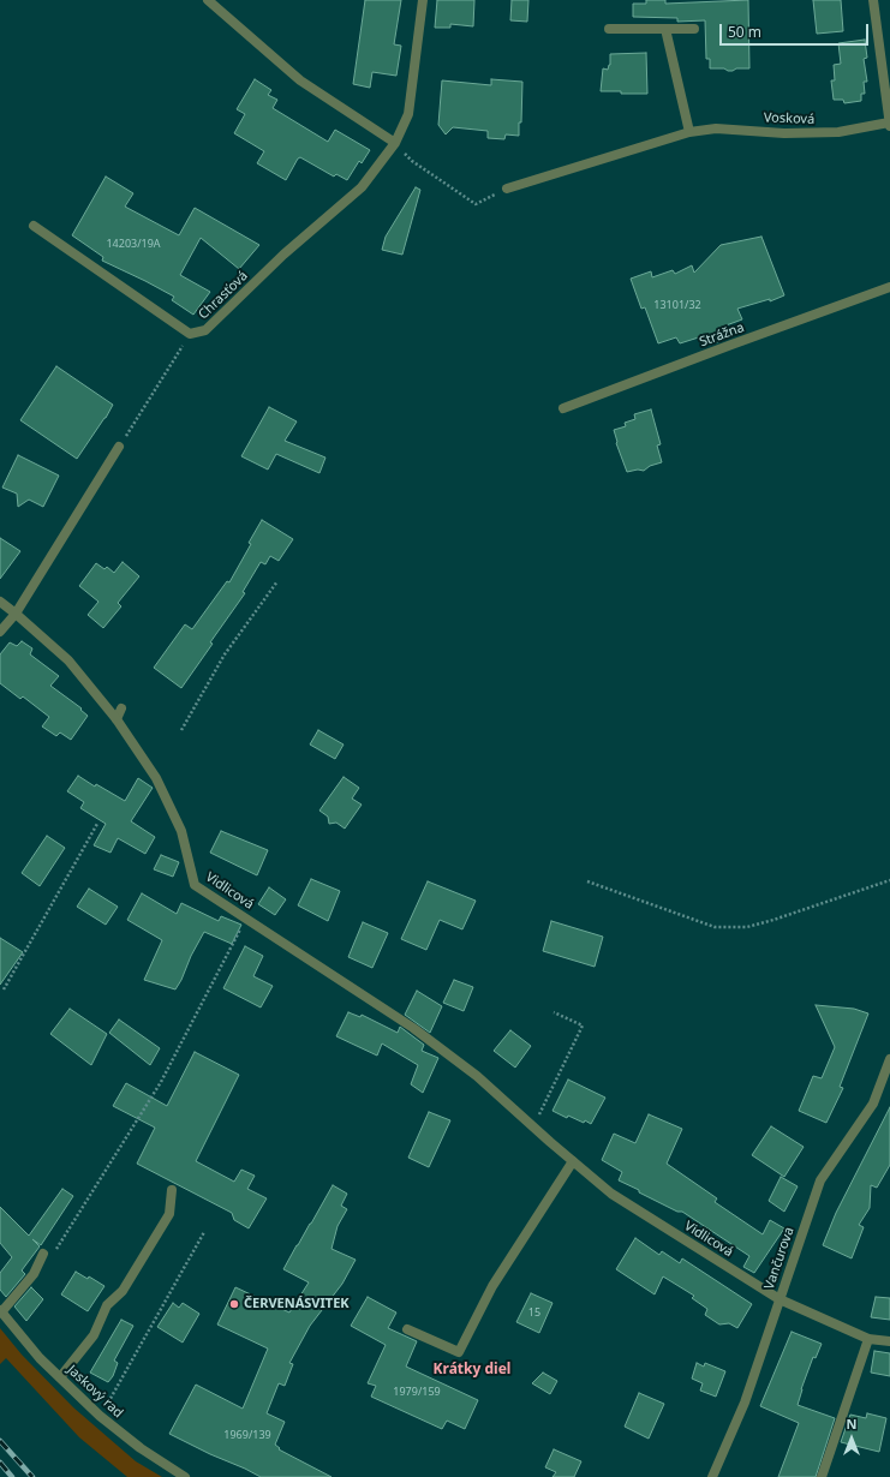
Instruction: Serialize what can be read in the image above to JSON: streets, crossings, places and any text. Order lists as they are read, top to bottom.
{
  "streets": {
    "street": [
      "Vosková",
      "Chrasťová",
      "Strážna",
      "Vidlicová",
      "Vančurova",
      "Jaskový rad"
    ]
  },
  "crossings": [
    ["Vidlicová", "Vančurova"]
  ],
  "districts": ["Krátky diel"],
  "places": ["ČERVENÁSVITEK"],
  "house_numbers": [
    "14203/19A",
    "13101/32",
    "15",
    "1979/159",
    "1969/139"
  ],
  "scale_bar": "50 m",
  "north": "top"
}
